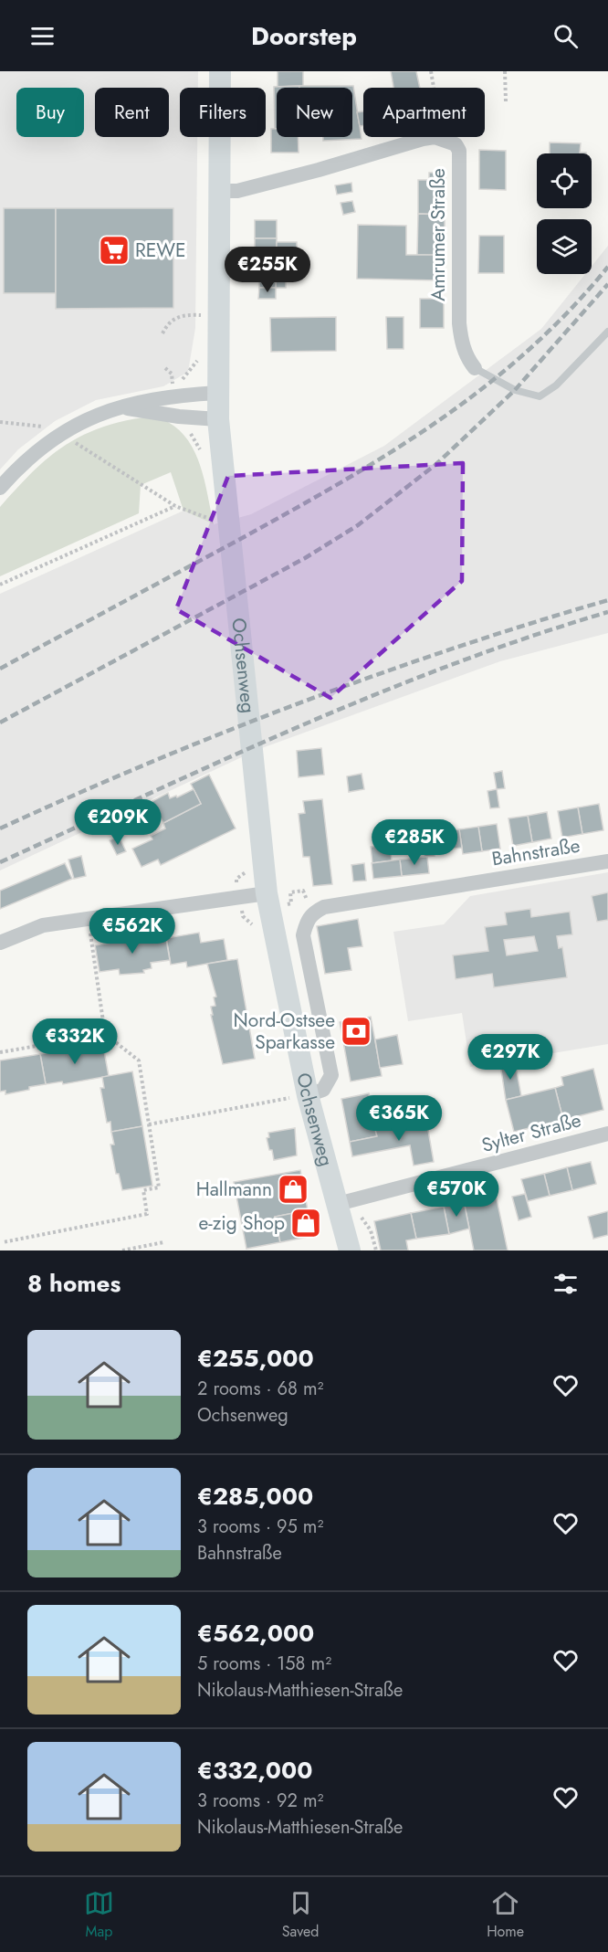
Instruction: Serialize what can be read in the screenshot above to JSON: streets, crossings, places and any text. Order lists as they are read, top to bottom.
{
  "streets": {
    "main road": ["Ochsenweg"],
    "street": ["Amrumer Straße", "Bahnstraße", "Sylter Straße"]
  },
  "crossings": [
    ["Ochsenweg", "Bahnstraße"],
    ["Ochsenweg", "Sylter Straße"]
  ],
  "places": {
    "supermarket": ["REWE"],
    "bank": ["Nord-Ostsee Sparkasse"],
    "shop": ["Hallmann", "e-zig Shop"]
  },
  "page": {
    "header": "Doorstep",
    "chip": [
      "Buy",
      "Rent",
      "Filters",
      "New",
      "Apartment"
    ],
    "price": [
      "€255K",
      "€209K",
      "€285K",
      "€562K",
      "€332K",
      "€297K",
      "€365K",
      "€570K"
    ],
    "heading": "8 homes",
    "list": [
      {
        "name": "€255,000",
        "note": "2 rooms · 68 m² · Ochsenweg"
      },
      {
        "name": "€285,000",
        "note": "3 rooms · 95 m² · Bahnstraße"
      },
      {
        "name": "€562,000",
        "note": "5 rooms · 158 m² · Nikolaus-Matthiesen-Straße"
      },
      {
        "name": "€332,000",
        "note": "3 rooms · 92 m² · Nikolaus-Matthiesen-Straße"
      }
    ],
    "tabs": ["Map", "Saved", "Home"]
  }
}
